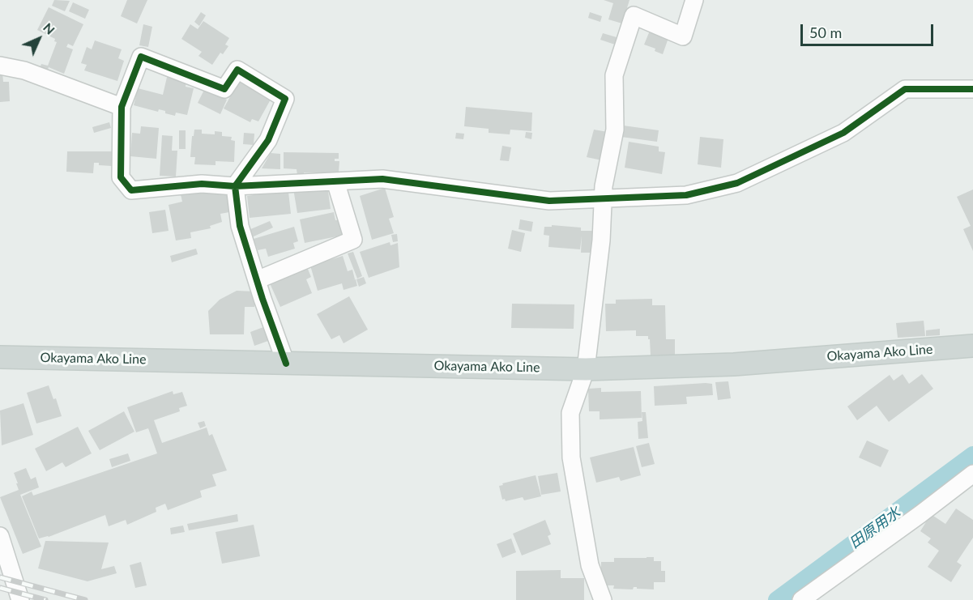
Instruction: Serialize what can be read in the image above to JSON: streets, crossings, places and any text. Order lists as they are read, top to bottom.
{
  "streets": {
    "main road": ["Okayama Ako Line"]
  },
  "water": ["田原用水"],
  "scale_bar": "50 m",
  "north": "top right"
}
